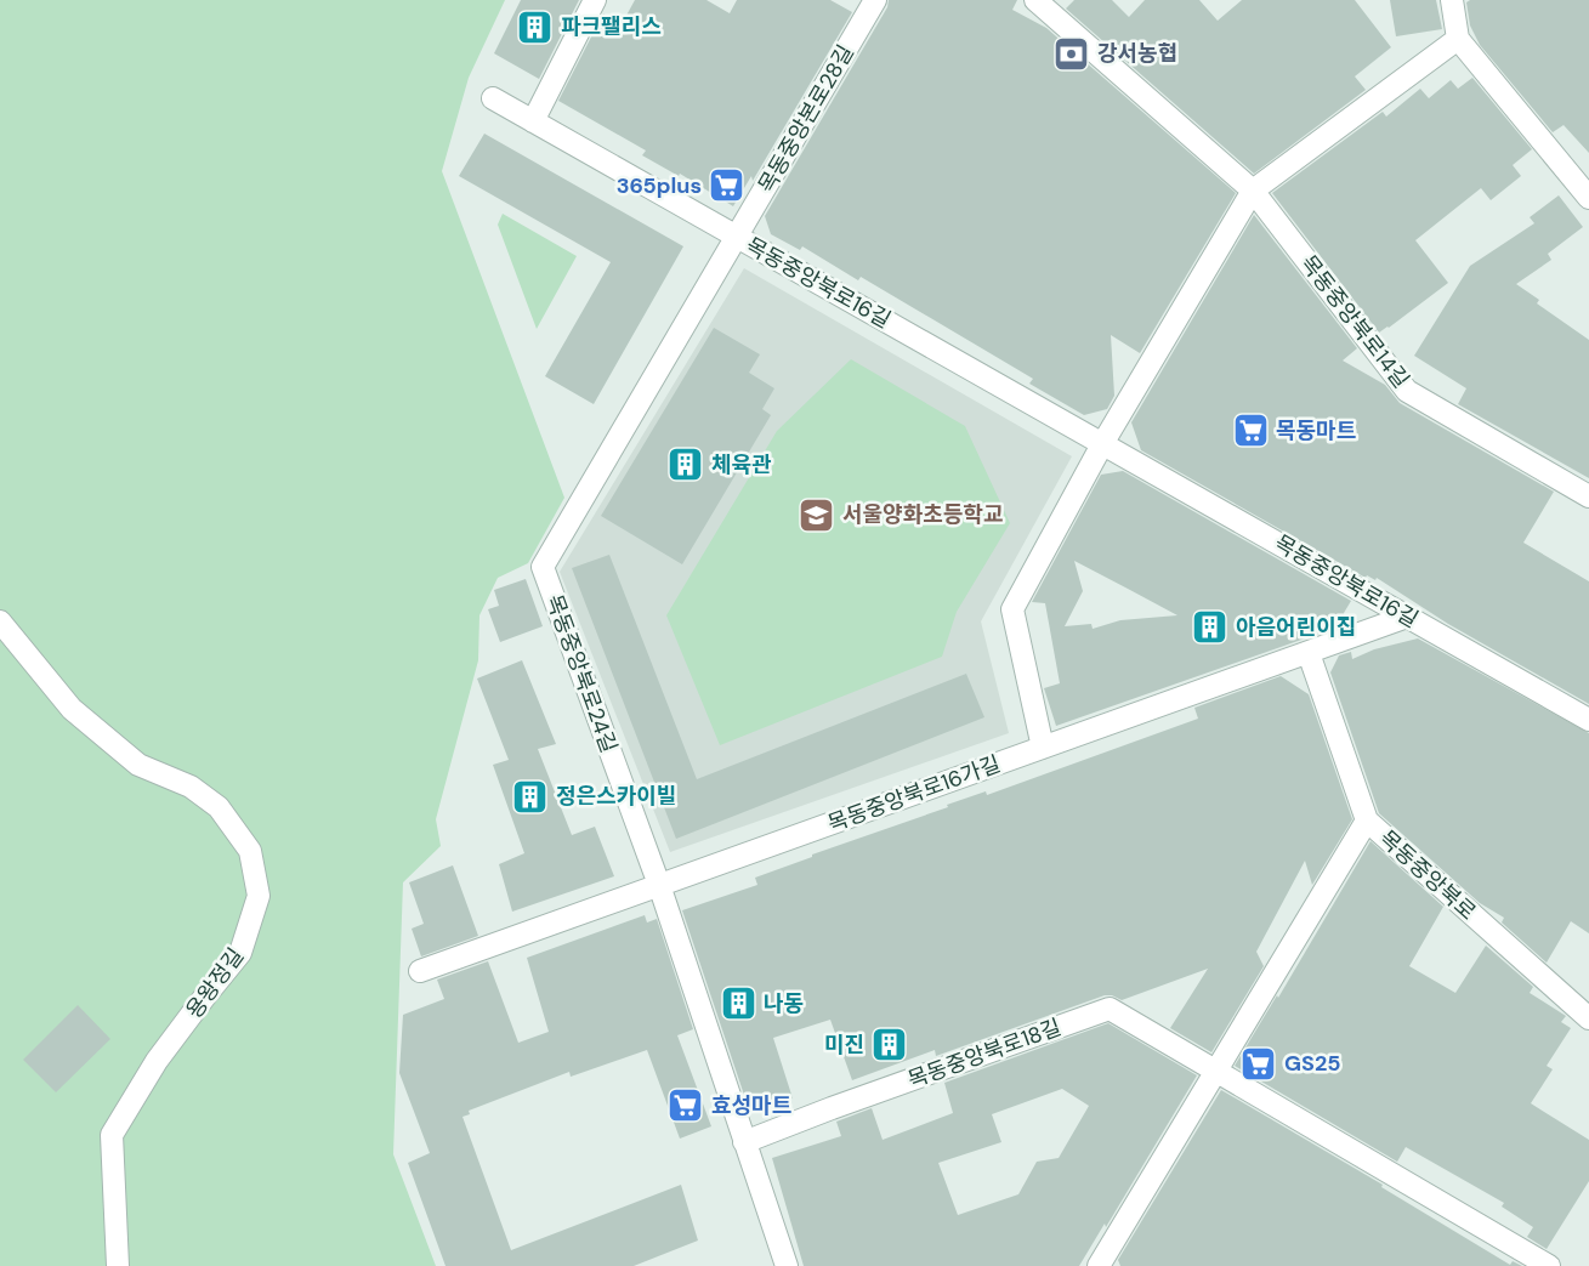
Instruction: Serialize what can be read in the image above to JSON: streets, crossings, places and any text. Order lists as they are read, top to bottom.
{
  "streets": {
    "street": [
      "목동중앙본로28길",
      "목동중앙북로16길",
      "목동중앙북로14길",
      "목동중앙북로24길",
      "목동중앙북로16가길",
      "목동중앙북로",
      "용왕정길",
      "목동중앙북로18길"
    ]
  },
  "crossings": [
    ["목동중앙본로28길", "목동중앙북로16길"],
    ["목동중앙본로28길", "목동중앙북로24길"],
    ["목동중앙북로16길", "목동중앙북로24길"],
    ["목동중앙북로16길", "목동중앙북로16가길"],
    ["목동중앙북로24길", "목동중앙북로16가길"],
    ["목동중앙북로24길", "목동중앙북로18길"],
    ["목동중앙북로16가길", "목동중앙북로"]
  ],
  "places": {
    "building": [
      "파크팰리스",
      "체육관",
      "아음어린이집",
      "정은스카이빌",
      "나동",
      "미진"
    ],
    "bank": ["강서농협"],
    "supermarket": [
      "365plus",
      "목동마트",
      "GS25",
      "효성마트"
    ],
    "school or university": ["서울양화초등학교"]
  }
}
